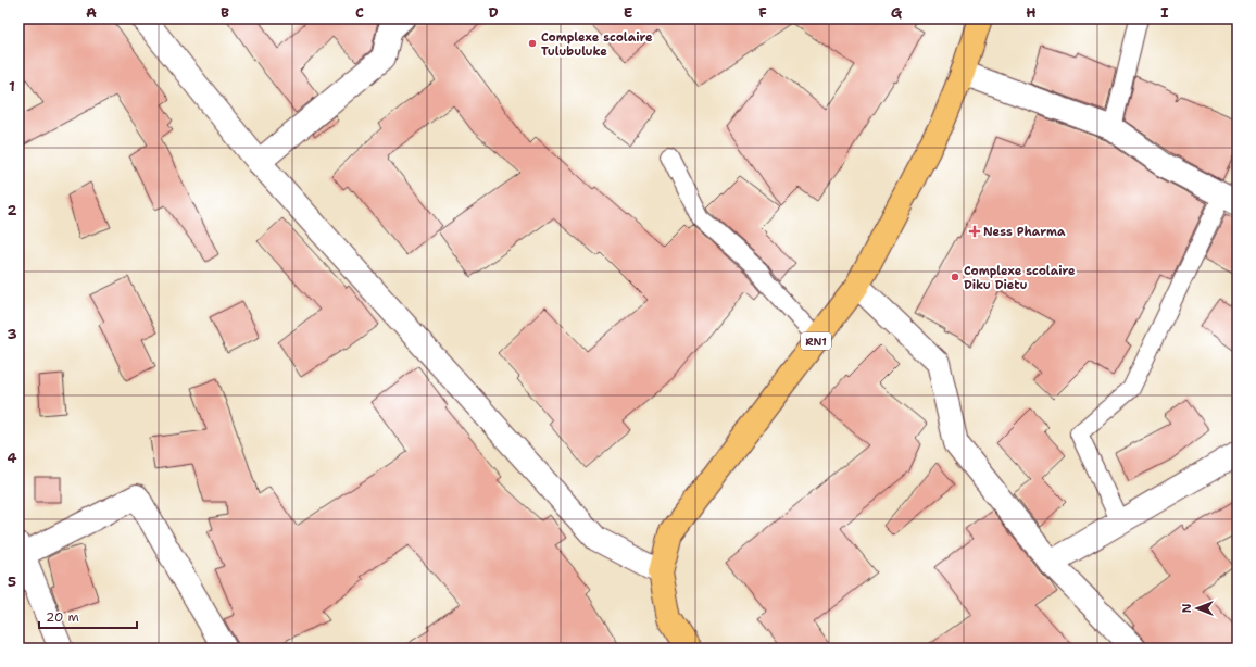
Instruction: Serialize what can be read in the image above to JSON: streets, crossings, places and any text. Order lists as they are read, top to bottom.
{
  "streets": {
    "highway": ["RN1"]
  },
  "places": {
    "other": ["Complexe scolaire Tulubuluke", "Complexe scolaire Diku Dietu"],
    "health": ["Ness Pharma"]
  },
  "scale_bar": "20 m",
  "north": "left",
  "grid": {
    "columns": [
      "A",
      "B",
      "C",
      "D",
      "E",
      "F",
      "G",
      "H",
      "I"
    ],
    "rows": [
      "1",
      "2",
      "3",
      "4",
      "5"
    ]
  }
}
